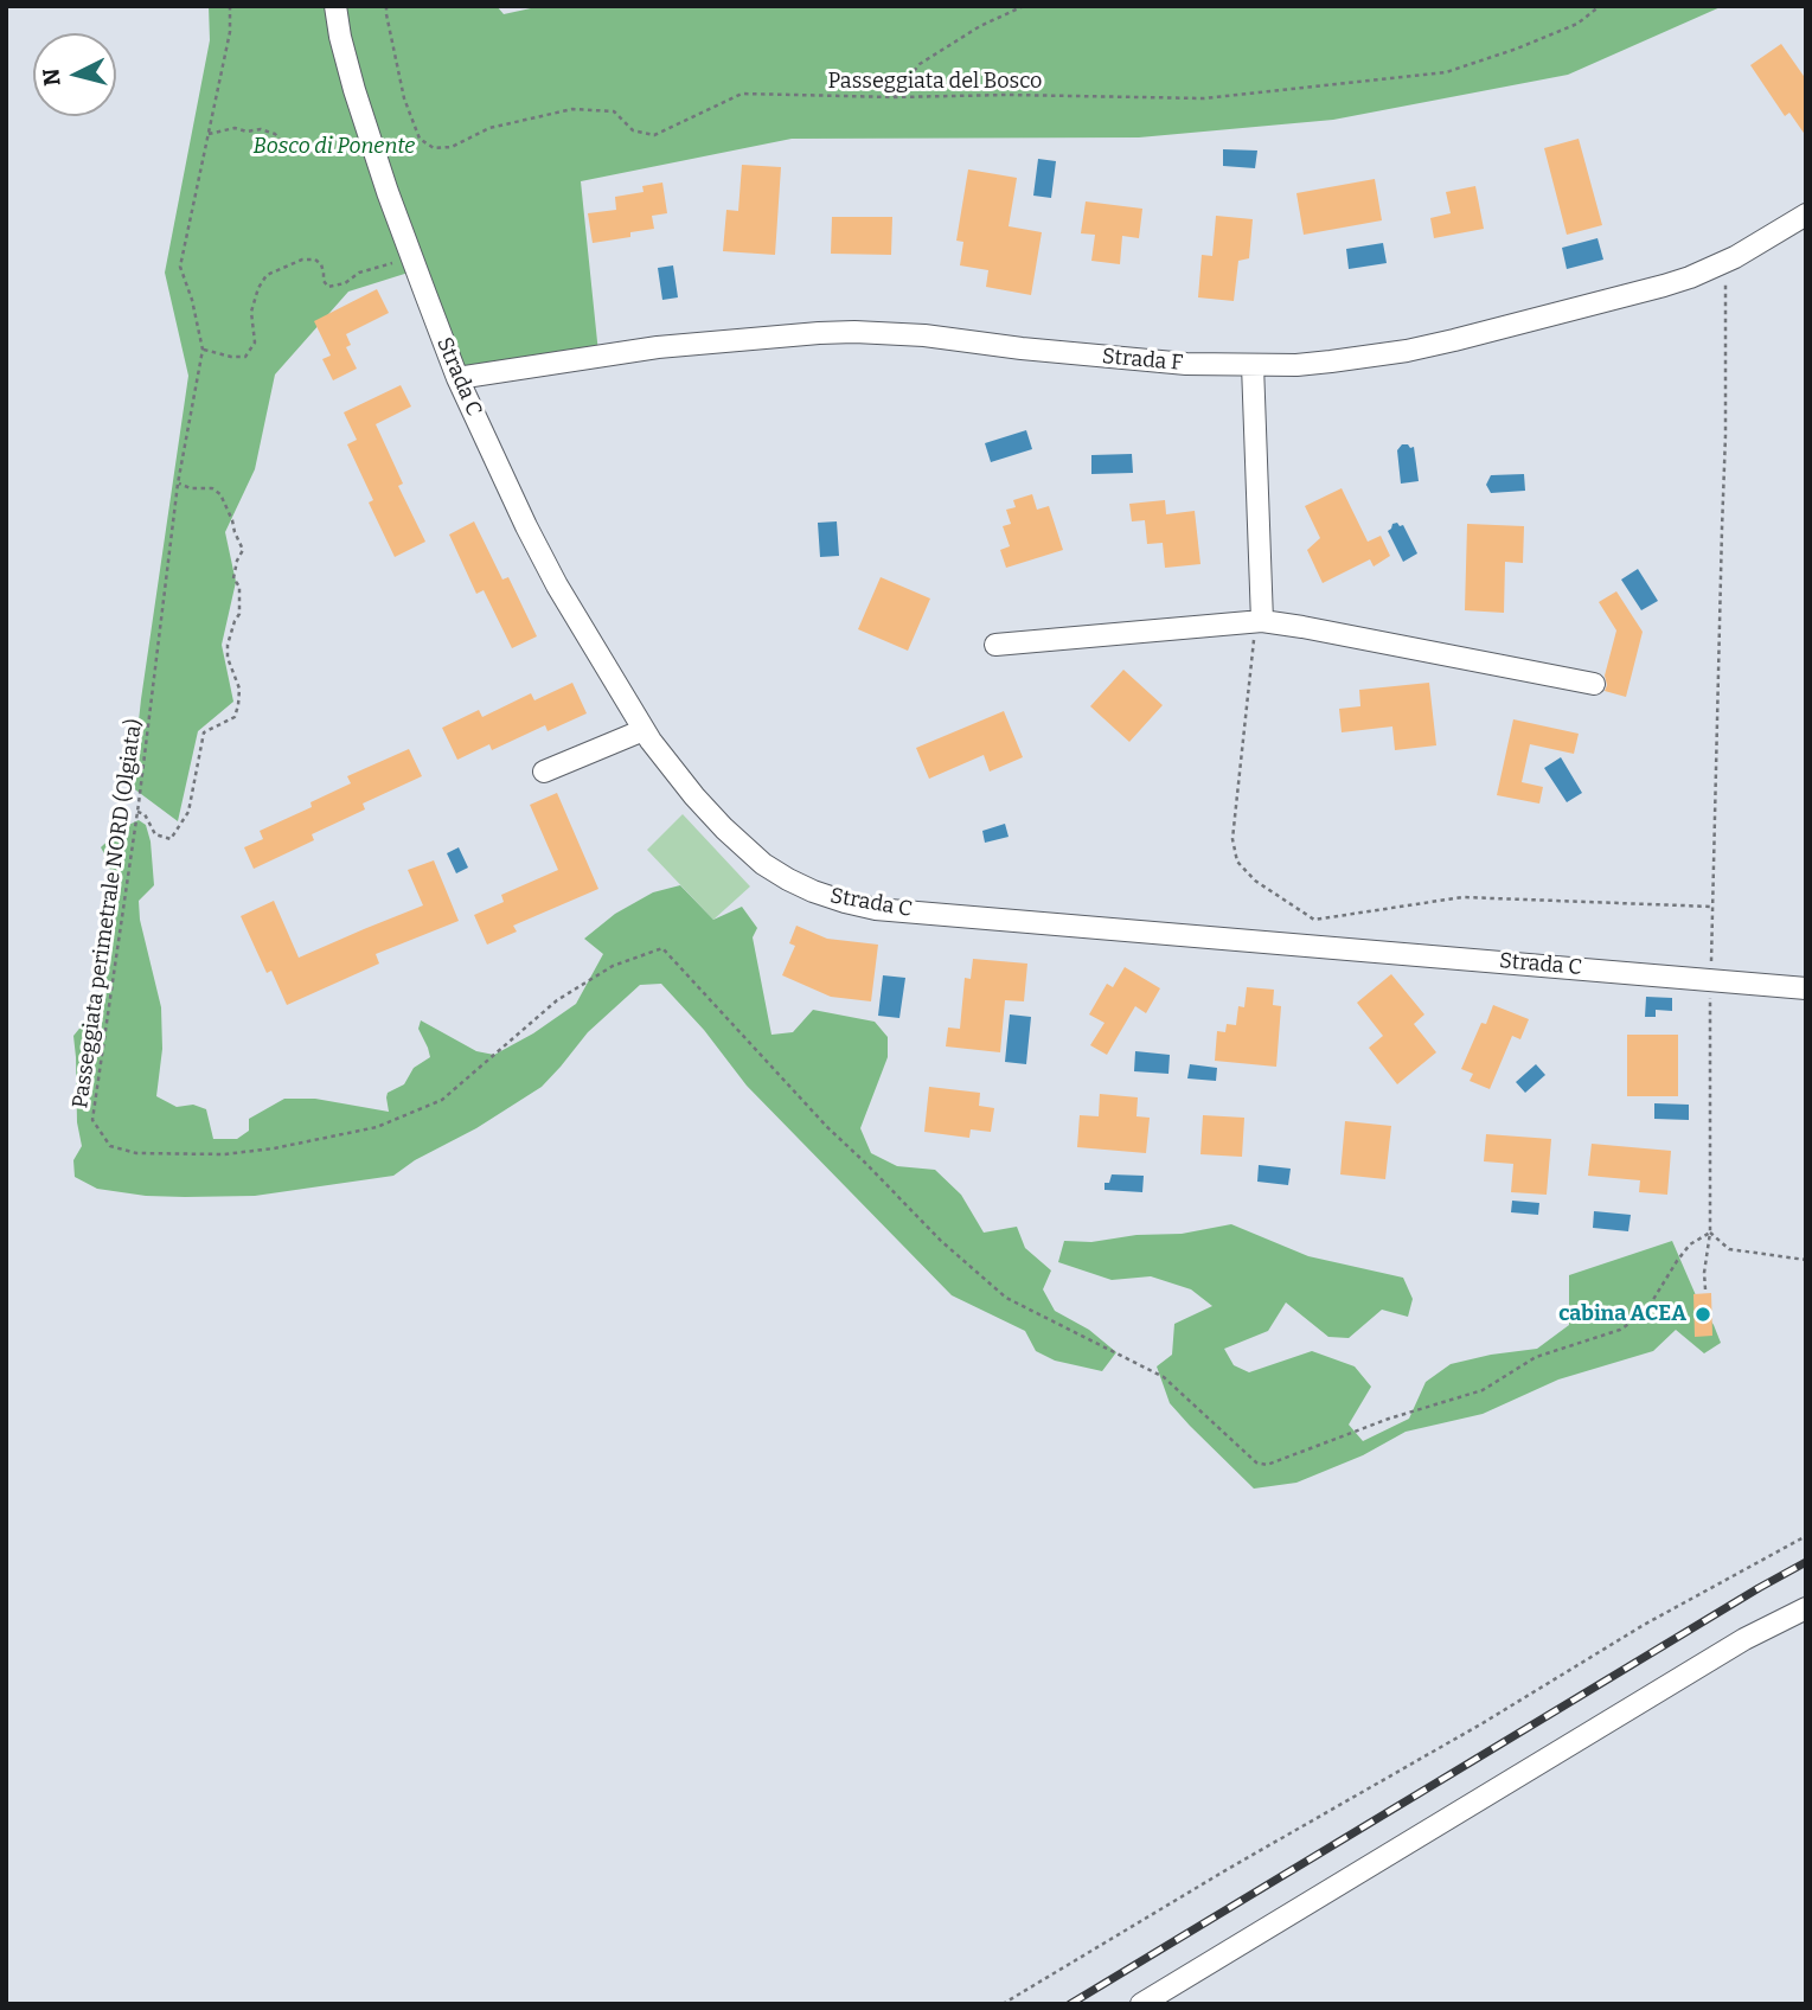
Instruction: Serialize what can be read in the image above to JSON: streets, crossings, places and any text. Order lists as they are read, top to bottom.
{
  "streets": {
    "street": ["Strada F", "Strada C"],
    "path": ["Passeggiata del Bosco", "Passeggiata perimetrale NORD (Olgiata)"]
  },
  "crossings": [
    ["Strada F", "Strada C"]
  ],
  "parks": ["Bosco di Ponente"],
  "places": ["cabina ACEA"],
  "north": "left"
}
